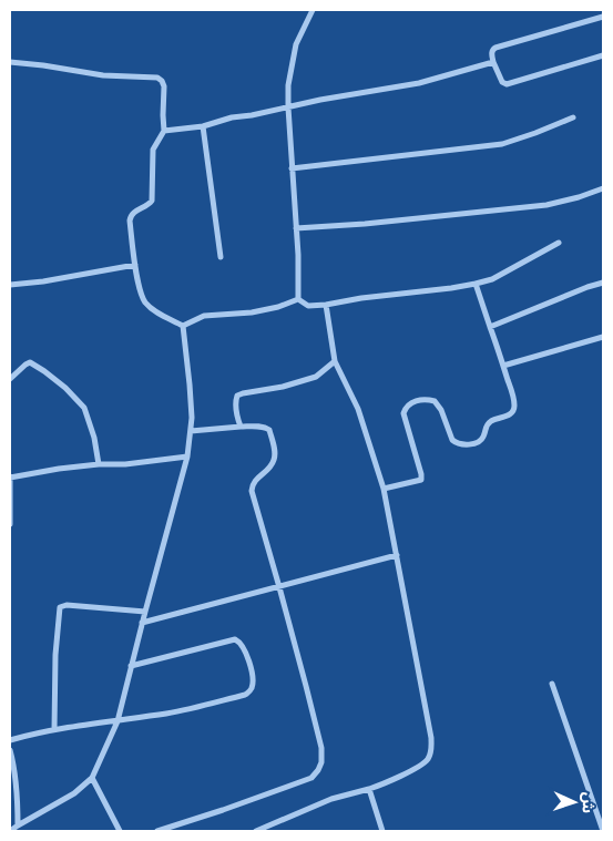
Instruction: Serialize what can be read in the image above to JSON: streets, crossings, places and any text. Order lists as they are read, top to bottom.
{
  "north": "right"
}
